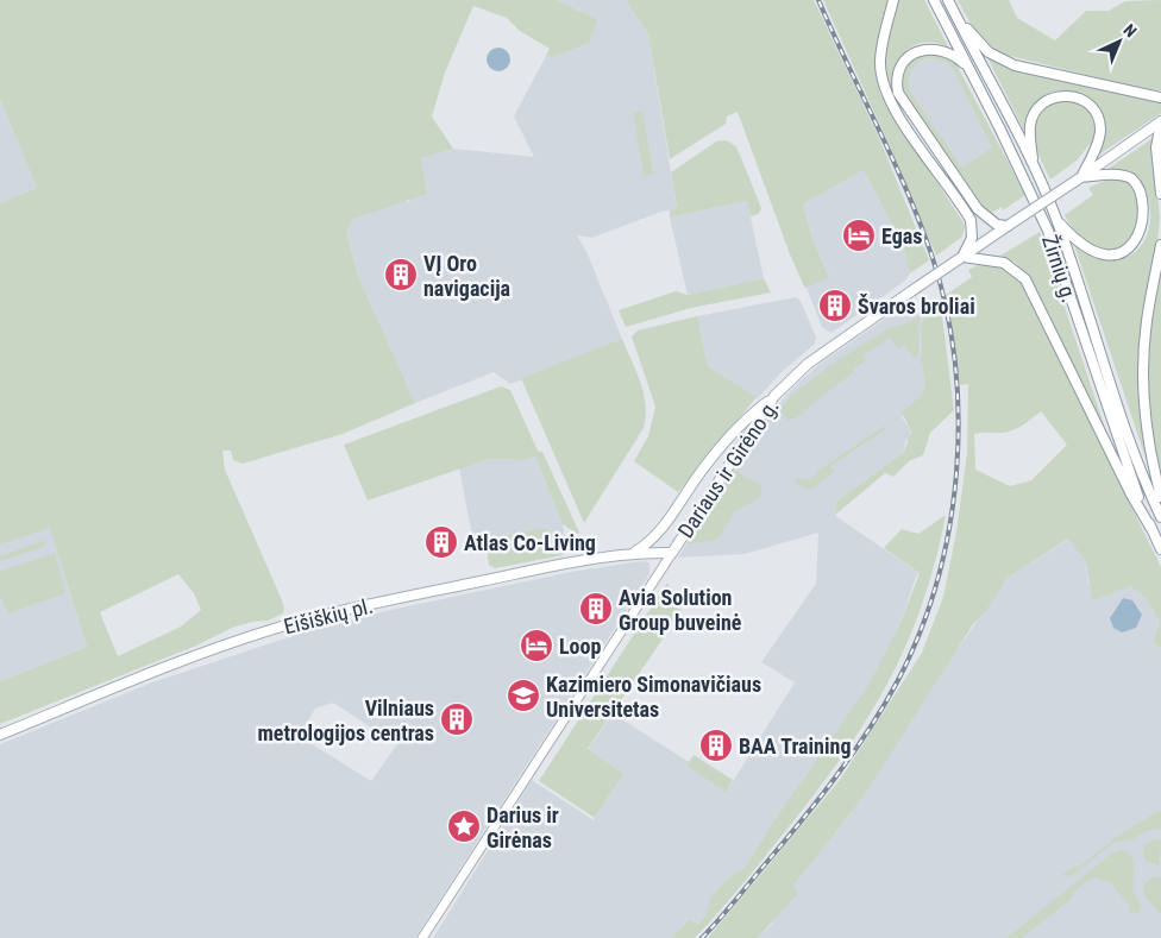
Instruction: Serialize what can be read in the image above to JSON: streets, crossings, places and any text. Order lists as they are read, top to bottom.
{
  "streets": {
    "main road": ["Žirnių g.", "Dariaus ir Girėno g.", "Eišiškių pl."]
  },
  "crossings": [
    ["Dariaus ir Girėno g.", "Eišiškių pl."]
  ],
  "places": {
    "hotel": ["Egas", "Loop"],
    "building": [
      "VĮ Oro navigacija",
      "Švaros broliai",
      "Atlas Co-Living",
      "Avia Solution Group buveinė",
      "Vilniaus metrologijos centras",
      "BAA Training"
    ],
    "school or university": ["Kazimiero Simonavičiaus Universitetas"],
    "place": ["Darius ir Girėnas"]
  },
  "north": "top right"
}
